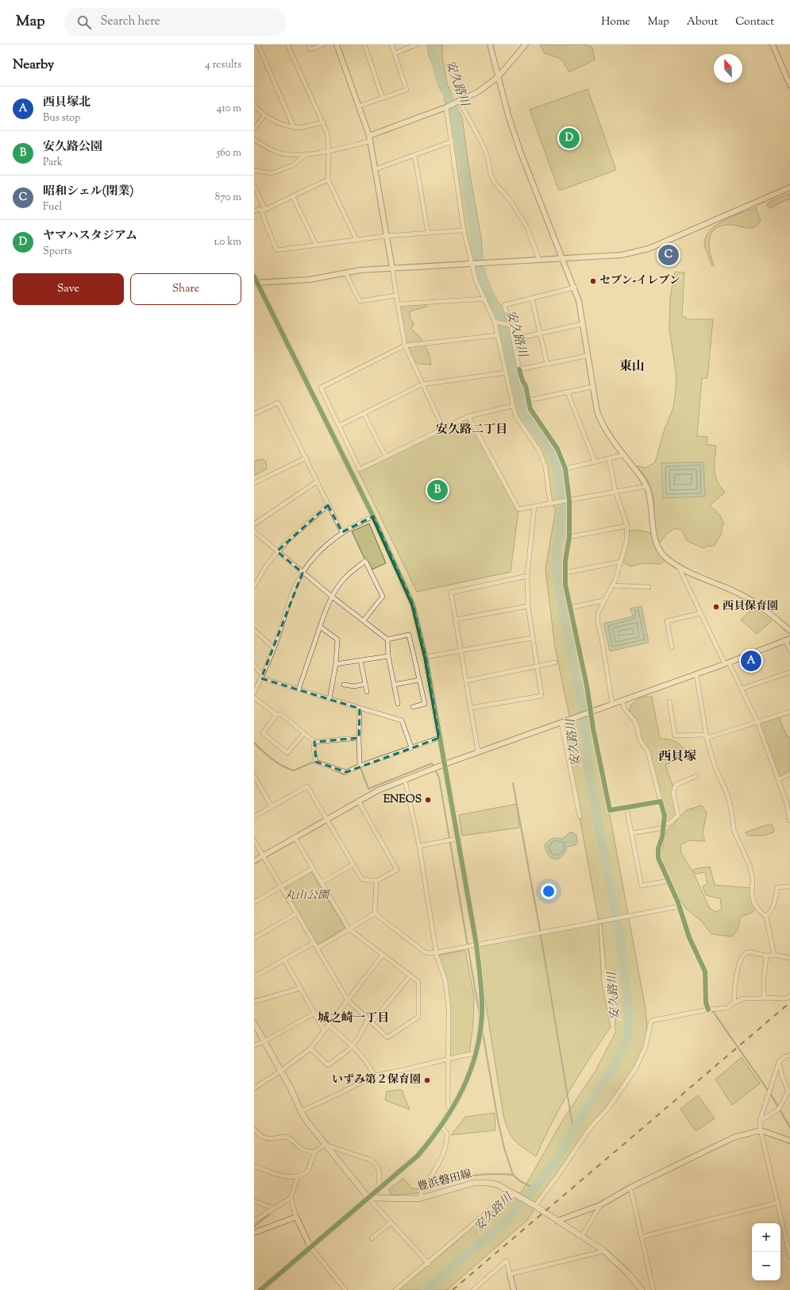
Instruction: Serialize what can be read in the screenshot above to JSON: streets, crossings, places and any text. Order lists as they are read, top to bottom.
{
  "streets": {
    "main road": ["豊浜磐田線"]
  },
  "districts": [
    "東山",
    "安久路二丁目",
    "西貝塚",
    "城之崎一丁目"
  ],
  "water": ["安久路川"],
  "parks": ["丸山公園"],
  "places": [
    "セブン-イレブン",
    "西貝保育園",
    "ENEOS",
    "いずみ第２保育園"
  ],
  "north": "top",
  "page": {
    "header": "Map",
    "search": "Search here",
    "nav": [
      "Home",
      "Map",
      "About",
      "Contact"
    ],
    "heading": ["Nearby", "4 results"],
    "list": [
      {
        "mark": "A",
        "name": "西貝塚北",
        "note": "Bus stop",
        "value": "410 m"
      },
      {
        "mark": "B",
        "name": "安久路公園",
        "note": "Park",
        "value": "560 m"
      },
      {
        "mark": "C",
        "name": "昭和シェル(閉業)",
        "note": "Fuel",
        "value": "870 m"
      },
      {
        "mark": "D",
        "name": "ヤマハスタジアム",
        "note": "Sports",
        "value": "1.0 km"
      }
    ],
    "pins": [
      "D",
      "C",
      "B",
      "A"
    ],
    "buttons": ["Save", "Share"],
    "map_buttons": ["+", "−"]
  }
}
